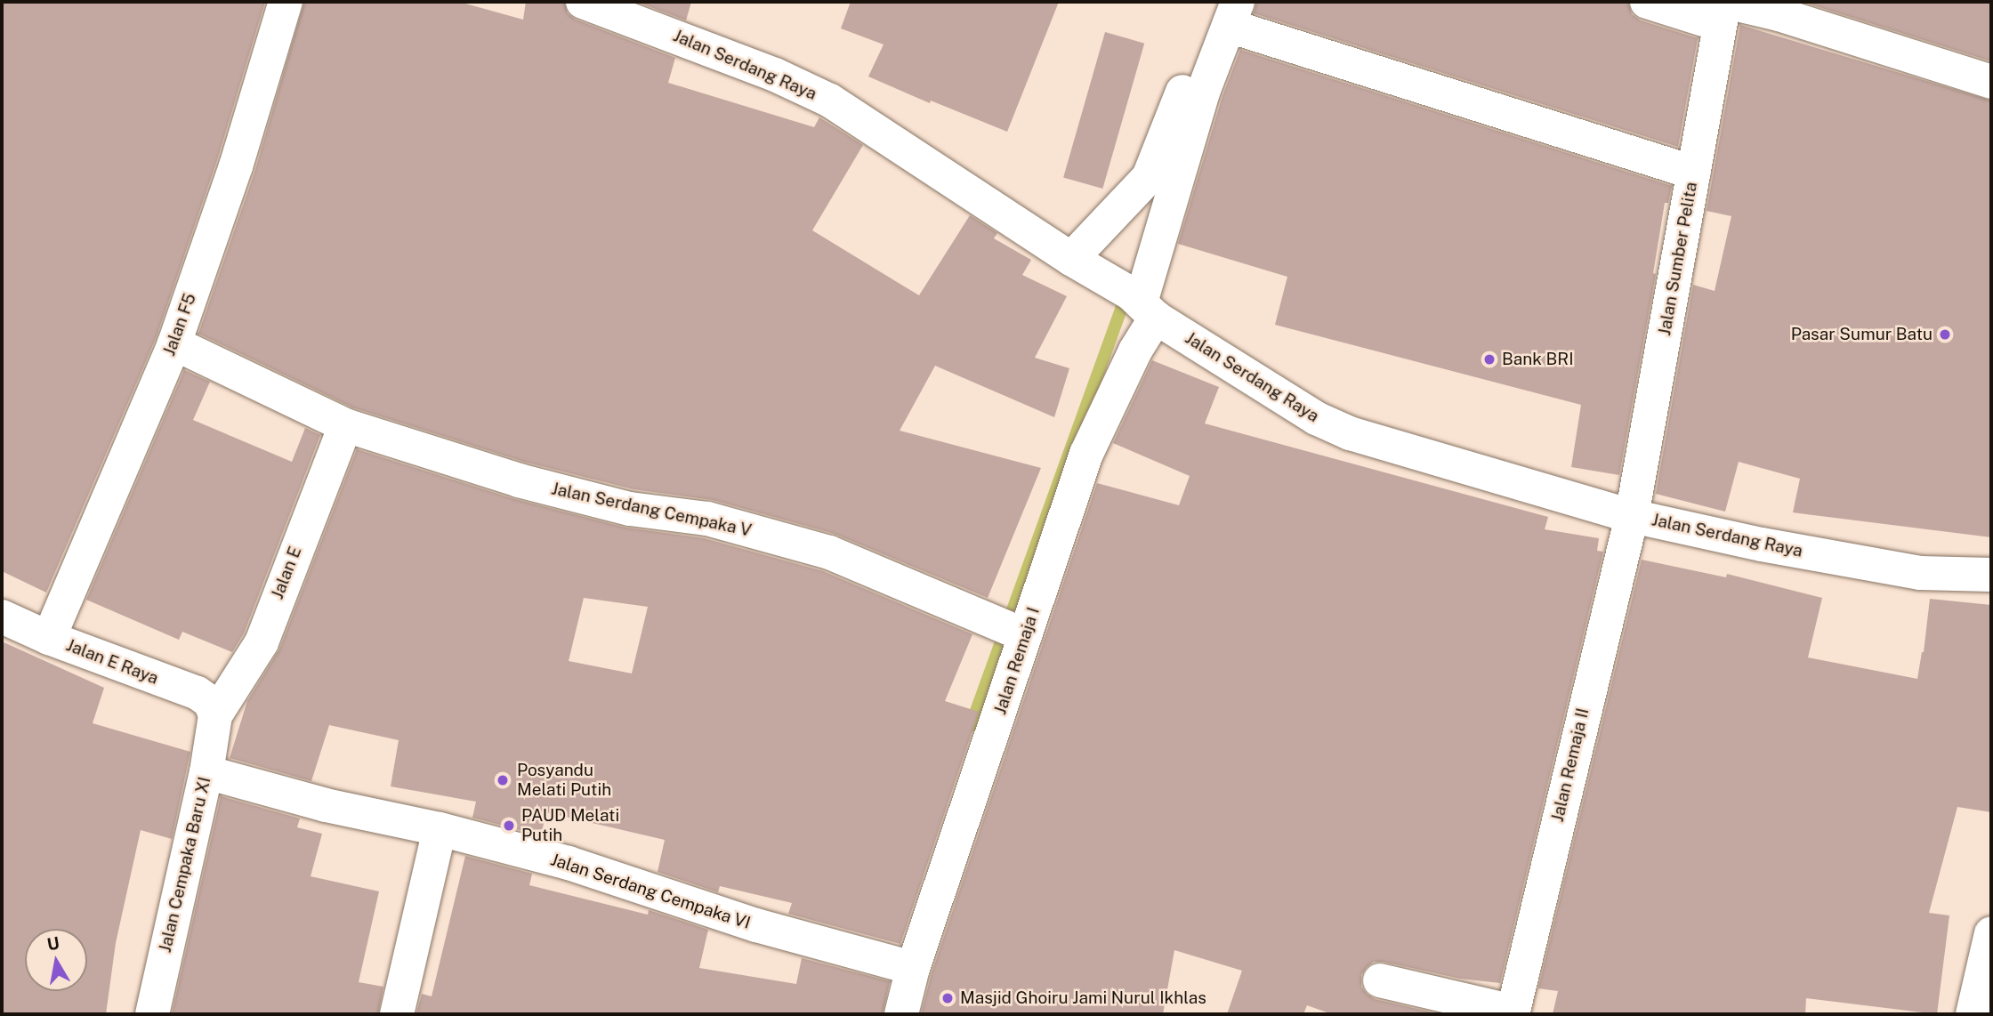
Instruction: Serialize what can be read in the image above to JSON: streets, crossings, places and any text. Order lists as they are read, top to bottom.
{
  "streets": {
    "street": [
      "Jalan Serdang Raya",
      "Jalan Sumber Pelita",
      "Jalan F5",
      "Jalan Serdang Cempaka V",
      "Jalan E",
      "Jalan Remaja I",
      "Jalan E Raya",
      "Jalan Remaja II",
      "Jalan Cempaka Baru XI",
      "Jalan Serdang Cempaka VI"
    ]
  },
  "crossings": [
    ["Jalan Serdang Raya", "Jalan Sumber Pelita"],
    ["Jalan Serdang Raya", "Jalan Remaja I"],
    ["Jalan Serdang Raya", "Jalan Remaja II"],
    ["Jalan Sumber Pelita", "Jalan Remaja II"],
    ["Jalan F5", "Jalan Serdang Cempaka V"],
    ["Jalan F5", "Jalan E Raya"],
    ["Jalan Serdang Cempaka V", "Jalan E"],
    ["Jalan Serdang Cempaka V", "Jalan Remaja I"],
    ["Jalan E", "Jalan E Raya"],
    ["Jalan E", "Jalan Cempaka Baru XI"],
    ["Jalan Remaja I", "Jalan Serdang Cempaka VI"],
    ["Jalan E Raya", "Jalan Cempaka Baru XI"],
    ["Jalan Cempaka Baru XI", "Jalan Serdang Cempaka VI"]
  ],
  "places": [
    "Pasar Sumur Batu",
    "Bank BRI",
    "Posyandu Melati Putih",
    "PAUD Melati Putih",
    "Masjid Ghoiru Jami Nurul Ikhlas"
  ],
  "north": "top"
}
